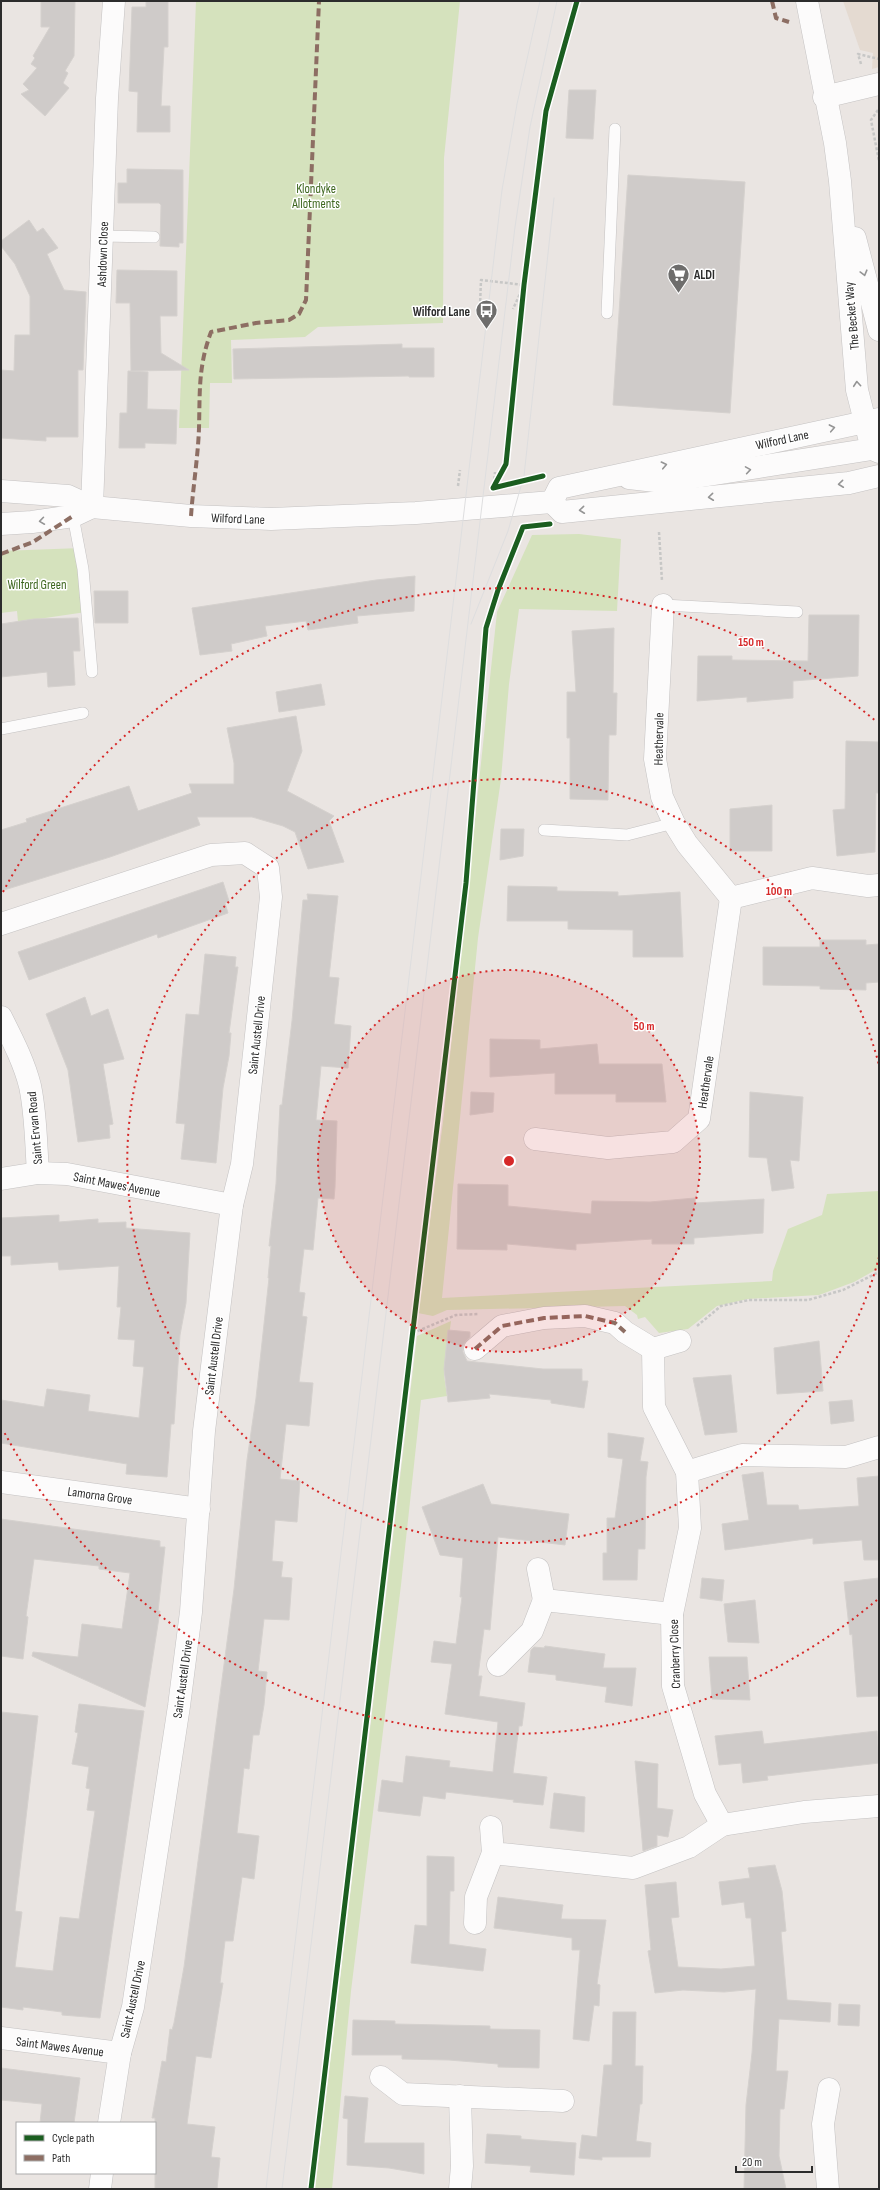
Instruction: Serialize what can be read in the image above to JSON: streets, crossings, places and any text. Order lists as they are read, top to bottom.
{
  "streets": {
    "street": [
      "Ashdown Close",
      "The Becket Way",
      "Wilford Lane",
      "Heathervale",
      "Saint Austell Drive",
      "Saint Ervan Road",
      "Saint Mawes Avenue",
      "Lamorna Grove",
      "Cranberry Close"
    ]
  },
  "crossings": [
    ["Ashdown Close", "Wilford Lane"],
    ["The Becket Way", "Wilford Lane"],
    ["Saint Austell Drive", "Saint Mawes Avenue"],
    ["Saint Austell Drive", "Lamorna Grove"],
    ["Saint Ervan Road", "Saint Mawes Avenue"]
  ],
  "parks": ["Klondyke Allotments", "Wilford Green"],
  "places": {
    "supermarket": ["ALDI"],
    "bus stop": ["Wilford Lane"]
  },
  "legend": ["Cycle path", "Path"],
  "scale_bar": "20 m",
  "rings": ["150 m", "100 m", "50 m"]
}
